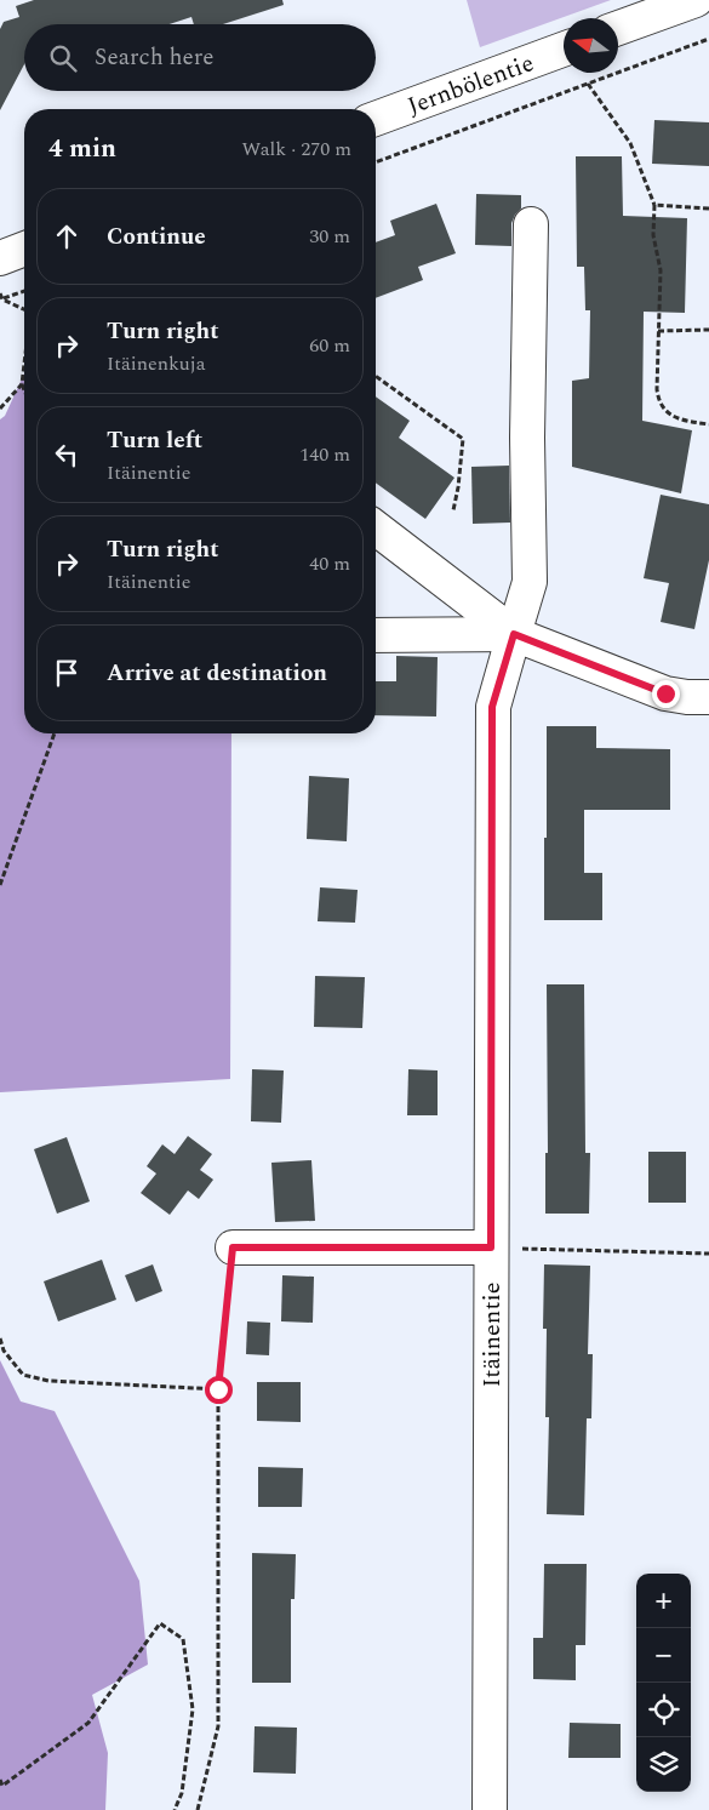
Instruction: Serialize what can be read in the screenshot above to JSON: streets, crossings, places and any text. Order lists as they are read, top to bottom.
{
  "streets": {
    "street": ["Jernbölentie", "Itäinentie"]
  },
  "north": "left",
  "page": {
    "search": "Search here",
    "heading": ["4 min", "Walk · 270 m"],
    "list": [
      ["Continue", "30 m"],
      ["Turn right", "Itäinenkuja", "60 m"],
      ["Turn left", "Itäinentie", "140 m"],
      ["Turn right", "Itäinentie", "40 m"],
      "Arrive at destination"
    ],
    "map_buttons": ["+", "−"]
  }
}
